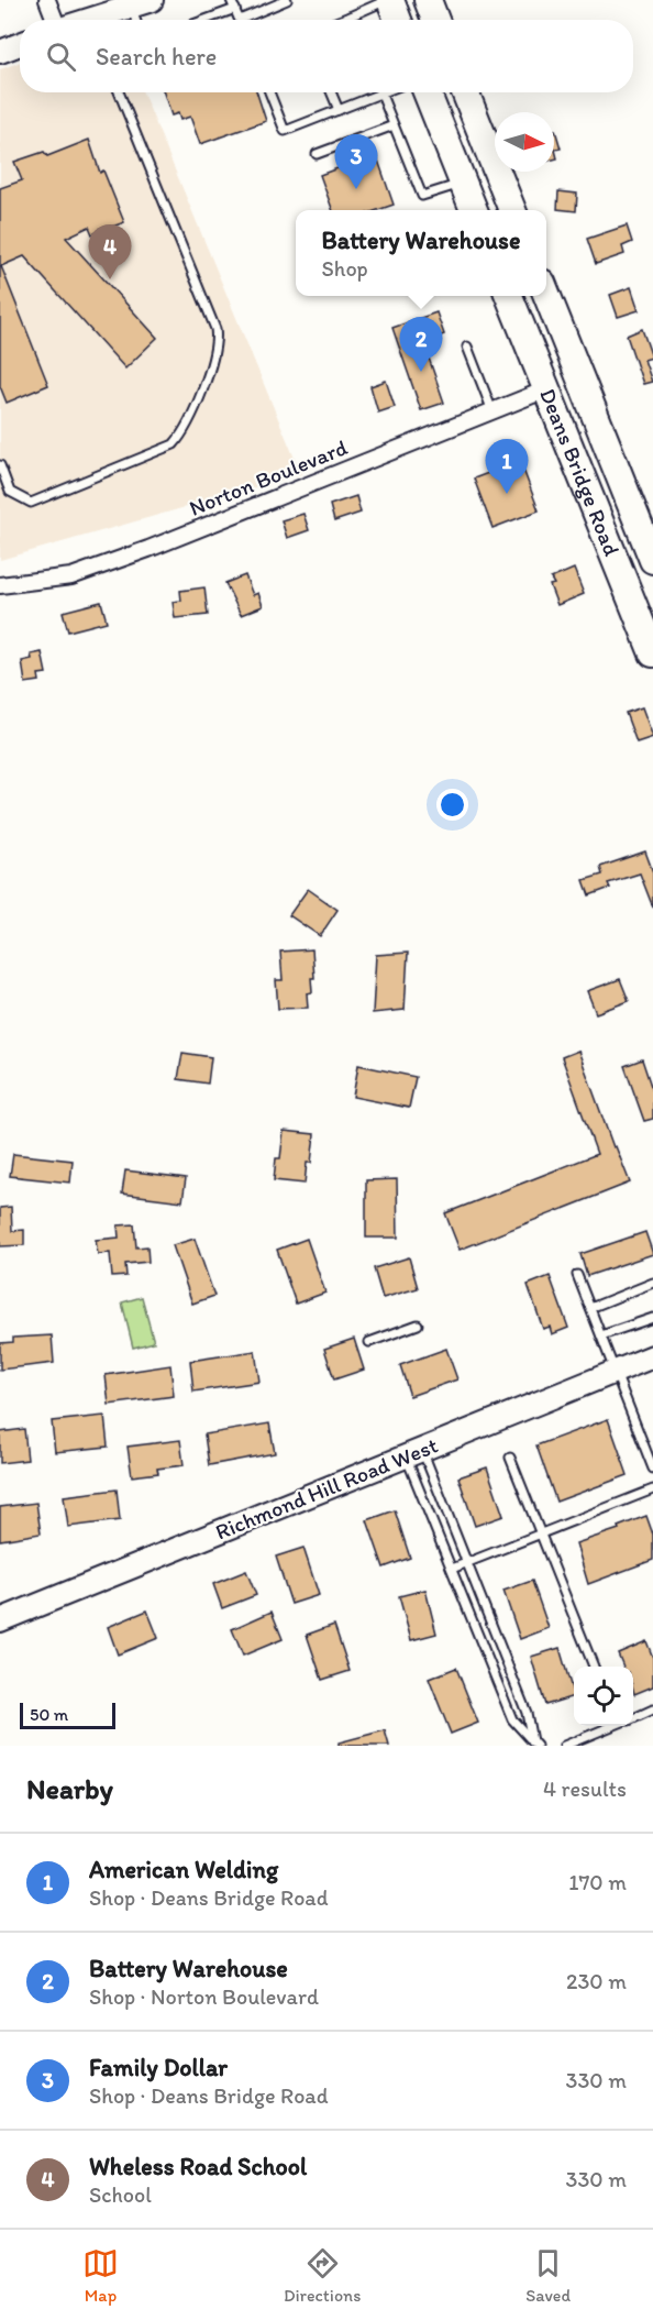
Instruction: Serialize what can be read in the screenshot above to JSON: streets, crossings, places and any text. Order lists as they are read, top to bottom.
{
  "streets": {
    "highway": ["Deans Bridge Road"],
    "street": ["Norton Boulevard", "Richmond Hill Road West"]
  },
  "crossings": [
    ["Deans Bridge Road", "Norton Boulevard"]
  ],
  "scale_bar": "50 m",
  "north": "right",
  "page": {
    "search": "Search here",
    "pins": [
      "3",
      "4",
      "2",
      "1"
    ],
    "popup": ["Battery Warehouse", "Shop"],
    "scale": "50 m",
    "heading": ["Nearby", "4 results"],
    "list": [
      {
        "mark": "1",
        "name": "American Welding",
        "note": "Shop · Deans Bridge Road",
        "value": "170 m"
      },
      {
        "mark": "2",
        "name": "Battery Warehouse",
        "note": "Shop · Norton Boulevard",
        "value": "230 m"
      },
      {
        "mark": "3",
        "name": "Family Dollar",
        "note": "Shop · Deans Bridge Road",
        "value": "330 m"
      },
      {
        "mark": "4",
        "name": "Wheless Road School",
        "note": "School",
        "value": "330 m"
      }
    ],
    "nav": ["Map", "Directions", "Saved"]
  }
}
